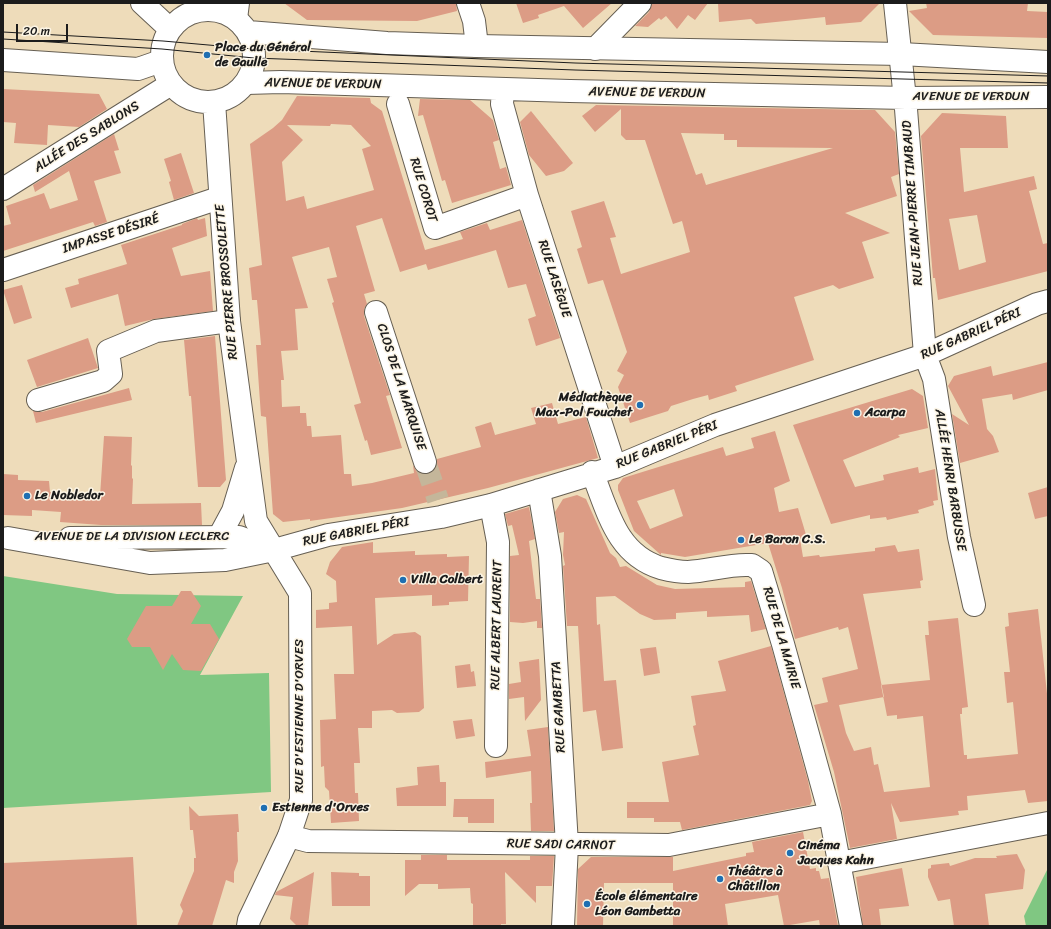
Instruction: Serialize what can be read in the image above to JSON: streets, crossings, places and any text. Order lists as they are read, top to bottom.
{
  "streets": {
    "street": [
      "AVENUE DE VERDUN",
      "ALLÉE DES SABLONS",
      "RUE COROT",
      "RUE JEAN-PIERRE TIMBAUD",
      "IMPASSE DÉSIRÉ",
      "RUE LASÈGUE",
      "RUE PIERRE BROSSOLETTE",
      "RUE GABRIEL PÉRI",
      "CLOS DE LA MARQUISE",
      "ALLÉE HENRI BARBUSSE",
      "AVENUE DE LA DIVISION LECLERC",
      "RUE ALBERT LAURENT",
      "RUE DE LA MAIRIE",
      "RUE GAMBETTA",
      "RUE D'ESTIENNE D'ORVES",
      "RUE SADI CARNOT"
    ]
  },
  "crossings": [
    ["AVENUE DE VERDUN", "ALLÉE DES SABLONS"],
    ["AVENUE DE VERDUN", "RUE JEAN-PIERRE TIMBAUD"],
    ["AVENUE DE VERDUN", "RUE LASÈGUE"],
    ["AVENUE DE VERDUN", "RUE PIERRE BROSSOLETTE"],
    ["ALLÉE DES SABLONS", "RUE PIERRE BROSSOLETTE"],
    ["RUE COROT", "RUE LASÈGUE"],
    ["RUE JEAN-PIERRE TIMBAUD", "RUE GABRIEL PÉRI"],
    ["RUE JEAN-PIERRE TIMBAUD", "ALLÉE HENRI BARBUSSE"],
    ["IMPASSE DÉSIRÉ", "RUE PIERRE BROSSOLETTE"],
    ["RUE LASÈGUE", "RUE GABRIEL PÉRI"],
    ["RUE PIERRE BROSSOLETTE", "RUE GABRIEL PÉRI"],
    ["RUE PIERRE BROSSOLETTE", "AVENUE DE LA DIVISION LECLERC"],
    ["RUE PIERRE BROSSOLETTE", "RUE D'ESTIENNE D'ORVES"],
    ["RUE GABRIEL PÉRI", "ALLÉE HENRI BARBUSSE"],
    ["RUE GABRIEL PÉRI", "AVENUE DE LA DIVISION LECLERC"],
    ["RUE GABRIEL PÉRI", "RUE ALBERT LAURENT"],
    ["RUE GABRIEL PÉRI", "RUE DE LA MAIRIE"],
    ["RUE GABRIEL PÉRI", "RUE GAMBETTA"],
    ["RUE GABRIEL PÉRI", "RUE D'ESTIENNE D'ORVES"],
    ["AVENUE DE LA DIVISION LECLERC", "RUE D'ESTIENNE D'ORVES"],
    ["RUE DE LA MAIRIE", "RUE SADI CARNOT"],
    ["RUE GAMBETTA", "RUE SADI CARNOT"],
    ["RUE D'ESTIENNE D'ORVES", "RUE SADI CARNOT"]
  ],
  "places": [
    "Place du Général de Gaulle",
    "Médiathèque Max-Pol Fouchet",
    "Acarpa",
    "Le Nobledor",
    "Le Baron C.S.",
    "Villa Colbert",
    "Estienne d'Orves",
    "Cinéma Jacques Kahn",
    "Théâtre à Châtillon",
    "École élémentaire Léon Gambetta"
  ],
  "scale_bar": "20 m"
}
